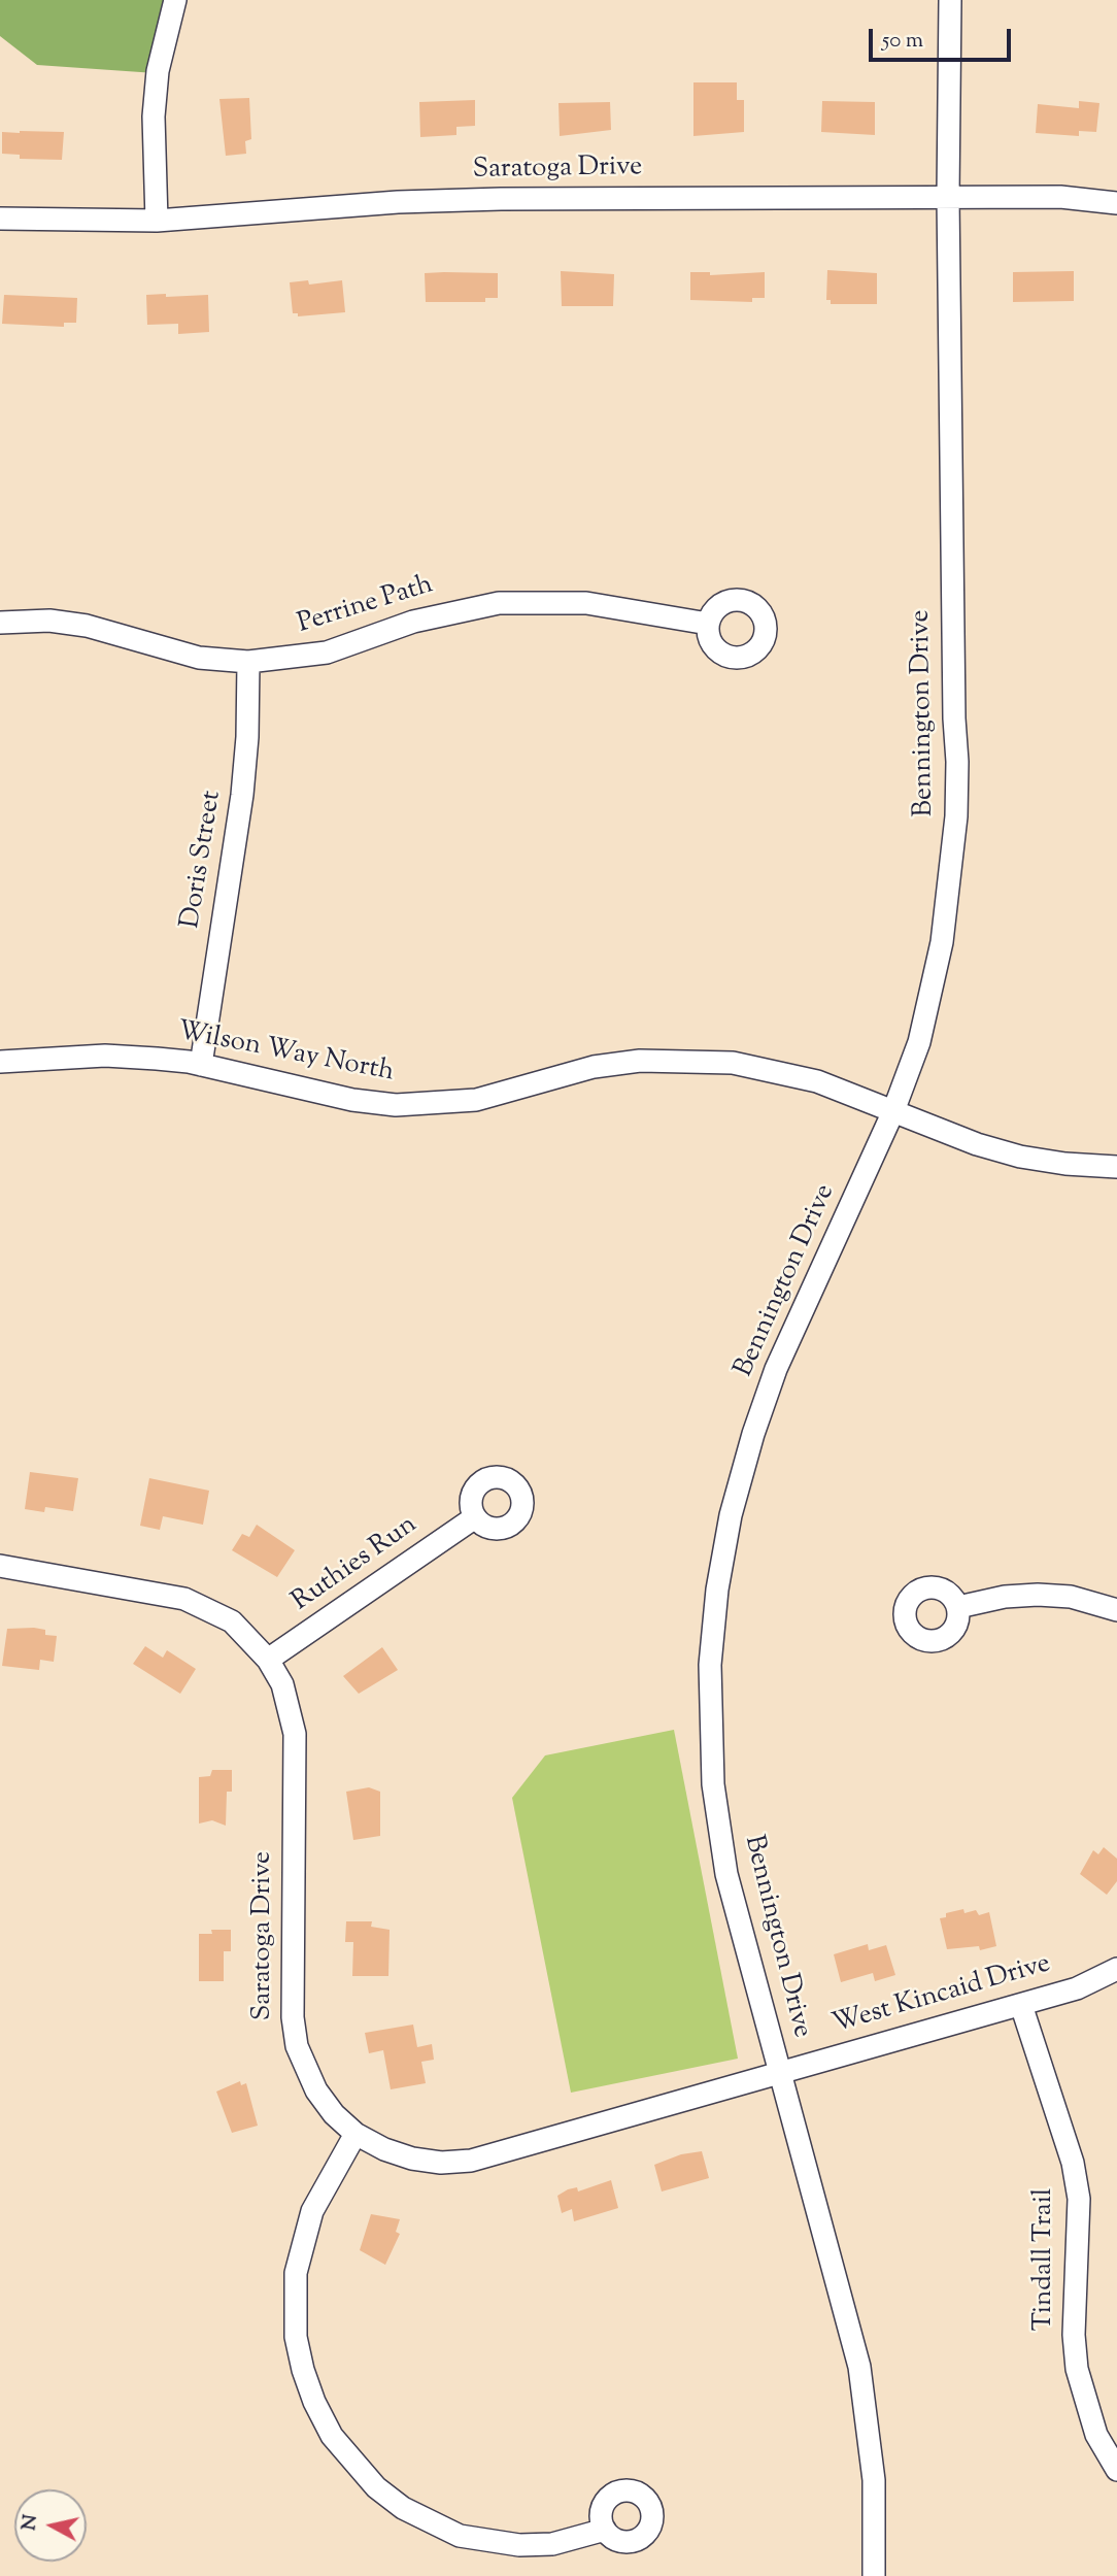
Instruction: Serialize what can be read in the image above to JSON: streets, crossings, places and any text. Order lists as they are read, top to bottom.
{
  "streets": {
    "street": [
      "Saratoga Drive",
      "Perrine Path",
      "Bennington Drive",
      "Doris Street",
      "Wilson Way North",
      "Ruthies Run",
      "West Kincaid Drive",
      "Tindall Trail"
    ]
  },
  "crossings": [
    ["Saratoga Drive", "Bennington Drive"],
    ["Saratoga Drive", "Ruthies Run"],
    ["Saratoga Drive", "West Kincaid Drive"],
    ["Perrine Path", "Doris Street"],
    ["Bennington Drive", "Wilson Way North"],
    ["Bennington Drive", "West Kincaid Drive"],
    ["Doris Street", "Wilson Way North"],
    ["West Kincaid Drive", "Tindall Trail"]
  ],
  "scale_bar": "50 m",
  "north": "left"
}
